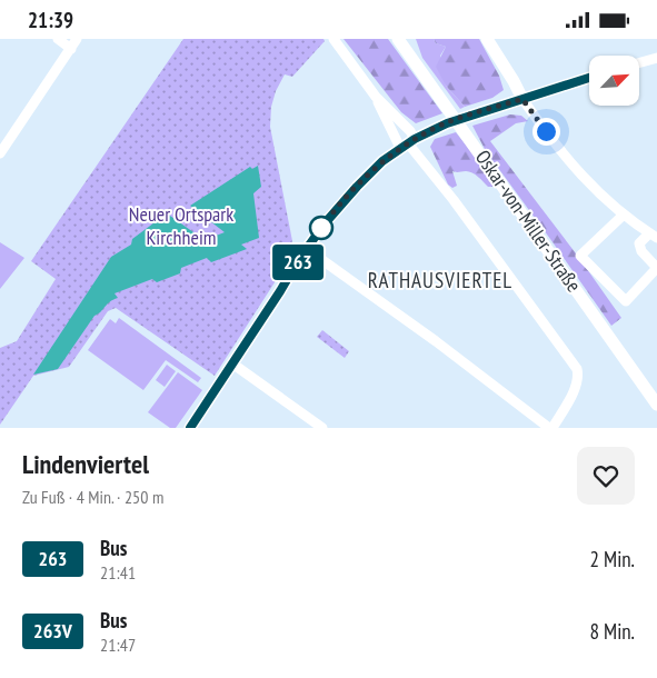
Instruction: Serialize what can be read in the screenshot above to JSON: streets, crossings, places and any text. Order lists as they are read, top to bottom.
{
  "streets": {
    "main road": ["Oskar-von-Miller-Straße"]
  },
  "districts": ["RATHAUSVIERTEL"],
  "parks": ["Neuer Ortspark Kirchheim"],
  "lines": ["bus line 263"],
  "north": "top right",
  "page": {
    "status": "21:39",
    "on_map": "263",
    "heading": ["Lindenviertel", "Zu Fuß · 4 Min. · 250 m"],
    "list": [
      {
        "mark": "263",
        "name": "Bus",
        "note": "21:41",
        "value": "2 Min."
      },
      {
        "mark": "263V",
        "name": "Bus",
        "note": "21:47",
        "value": "8 Min."
      }
    ]
  }
}
